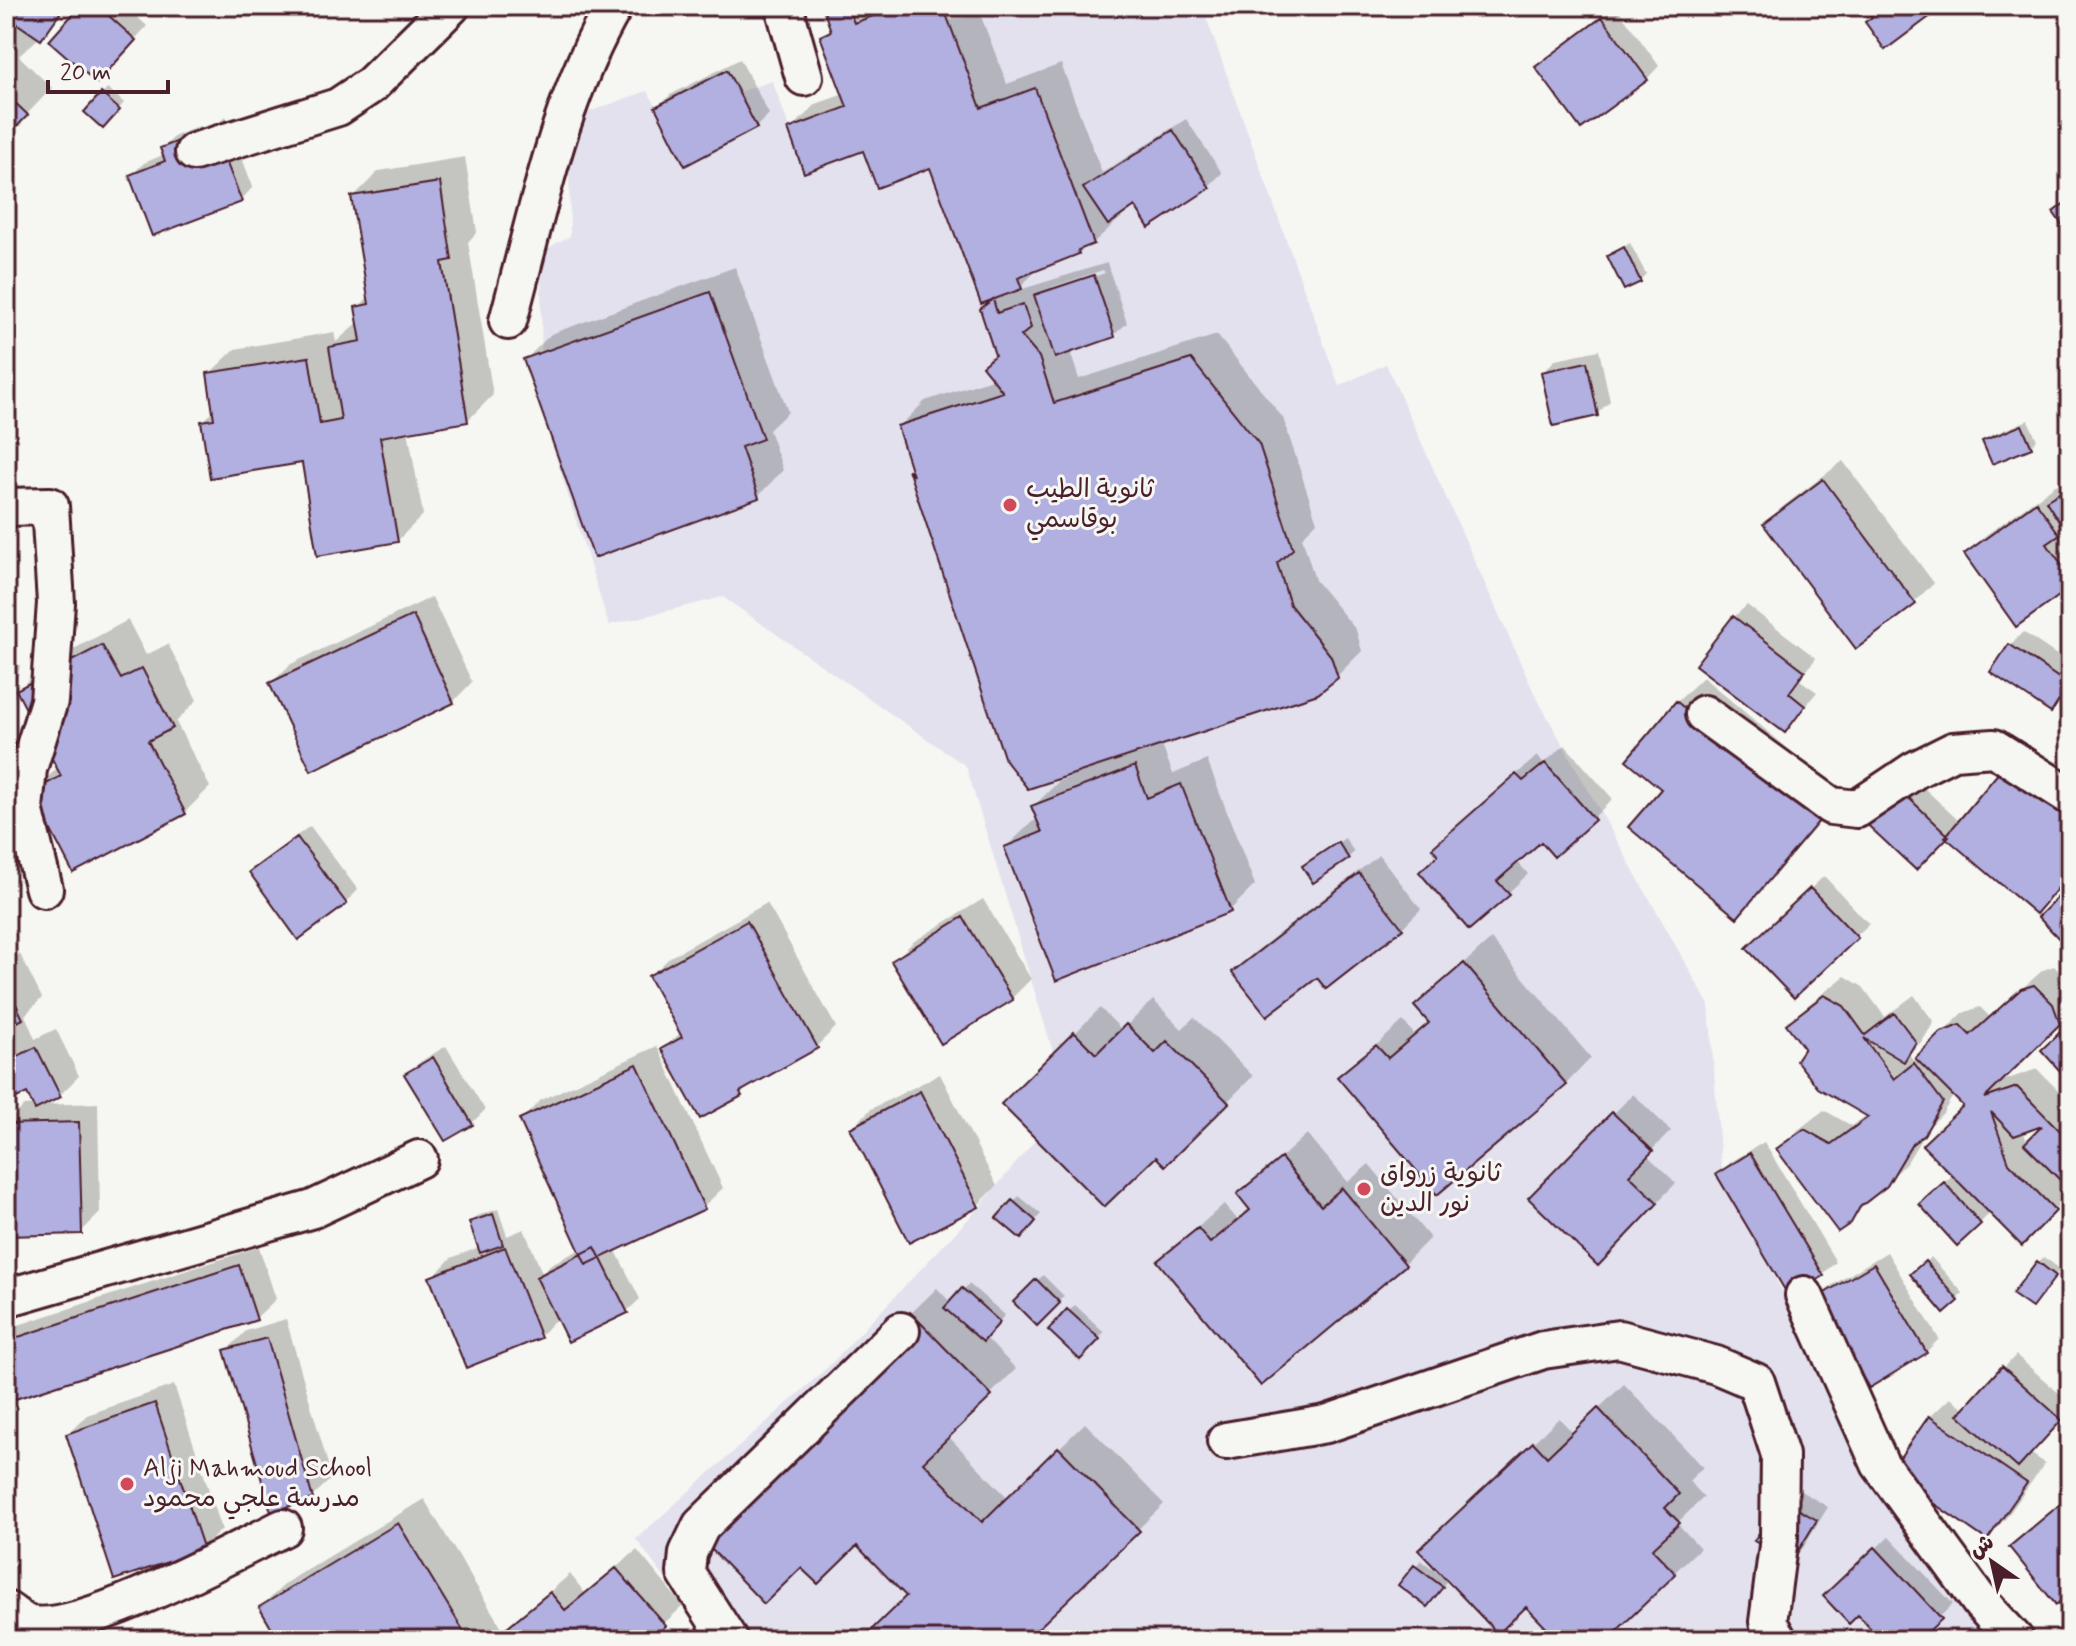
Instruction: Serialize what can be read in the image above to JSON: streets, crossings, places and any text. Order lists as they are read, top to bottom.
{
  "places": ["ثانوية الطيب بوقاسمي", "ثانوية زرواق نور الدين", "Alji Mahmoud School مدرسة علجي محمود"],
  "scale_bar": "20 m",
  "north": "top left"
}
